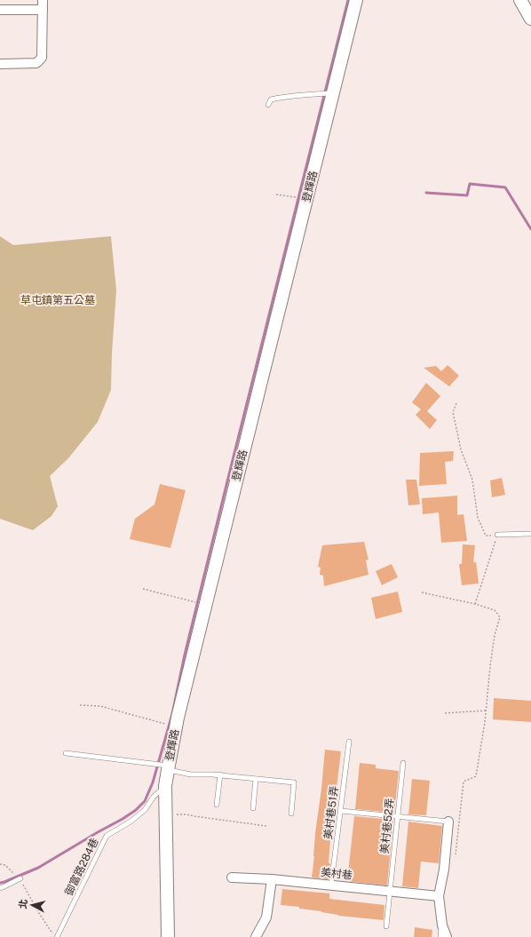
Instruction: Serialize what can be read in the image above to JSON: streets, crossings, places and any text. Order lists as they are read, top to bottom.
{
  "streets": {
    "street": ["登輝路", "美村巷"],
    "lane": ["美村巷51弄", "美村巷52弄", "御富路284巷"]
  },
  "crossings": [
    ["登輝路", "御富路284巷"],
    ["美村巷51弄", "美村巷"],
    ["美村巷52弄", "美村巷"]
  ],
  "parks": ["草屯鎮第五公墓"],
  "north": "left"
}
